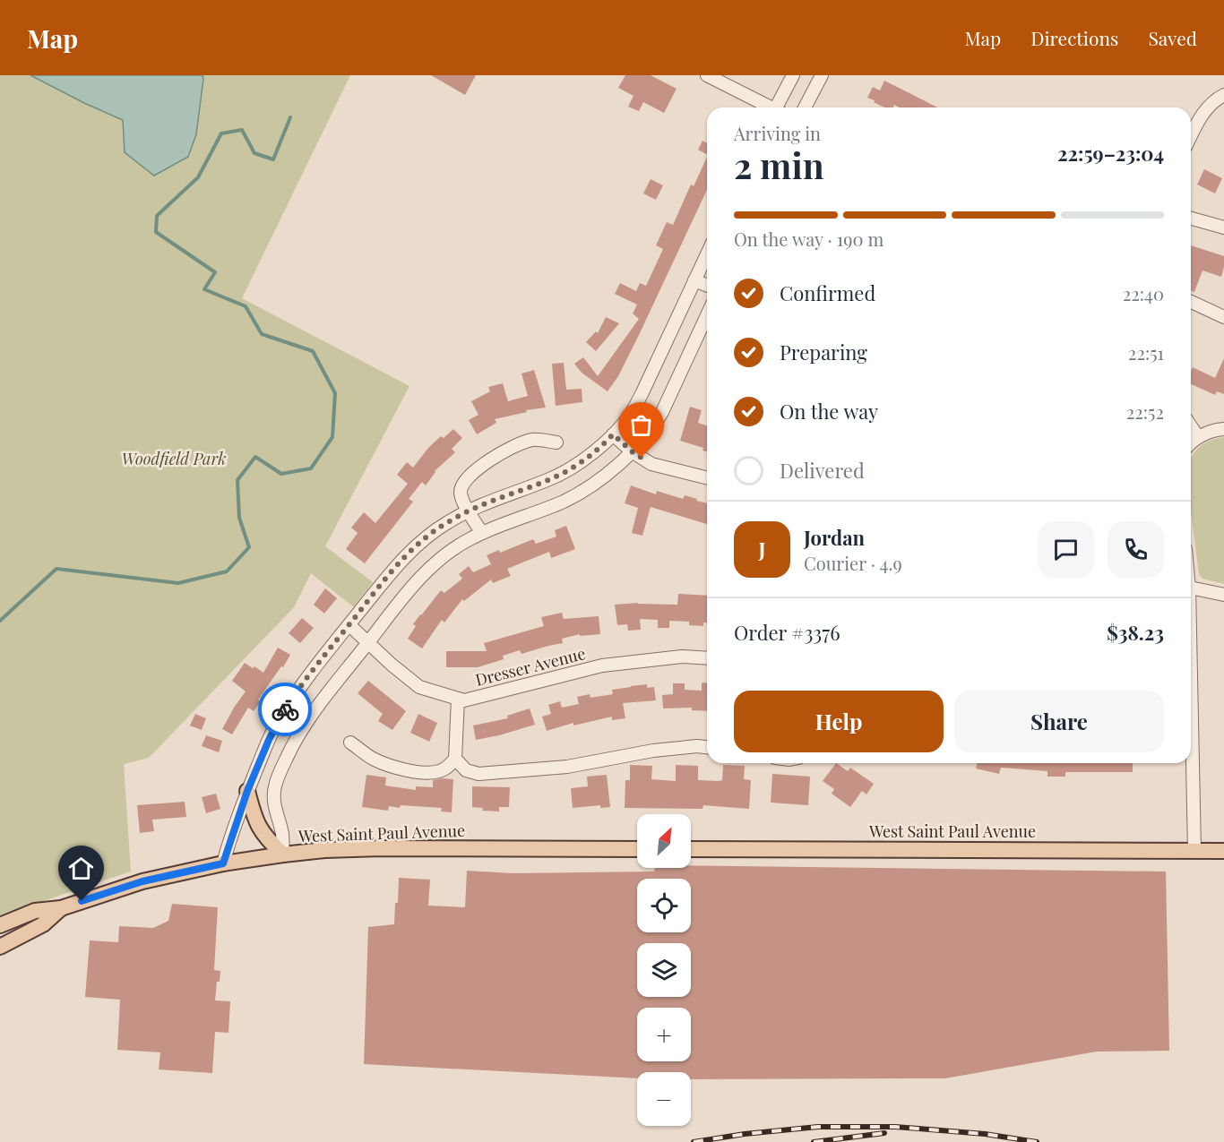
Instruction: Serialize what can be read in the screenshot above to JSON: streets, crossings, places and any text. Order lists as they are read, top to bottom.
{
  "streets": {
    "main road": ["West Saint Paul Avenue"],
    "street": ["Dresser Avenue"]
  },
  "parks": ["Woodfield Park"],
  "north": "top right",
  "page": {
    "header": "Map",
    "nav": ["Map", "Directions", "Saved"],
    "heading": ["2 min", "Arriving in", "22:59–23:04"],
    "panel": [
      "Jordan",
      "Courier · 4.9",
      "Order #3376",
      "$38.23"
    ],
    "bar": "On the way · 190 m",
    "list": [
      ["Confirmed", "22:40"],
      ["Preparing", "22:51"],
      ["On the way", "22:52"],
      "Delivered"
    ],
    "round": "J",
    "buttons": ["Help", "Share"],
    "map_buttons": ["+", "−"]
  }
}
